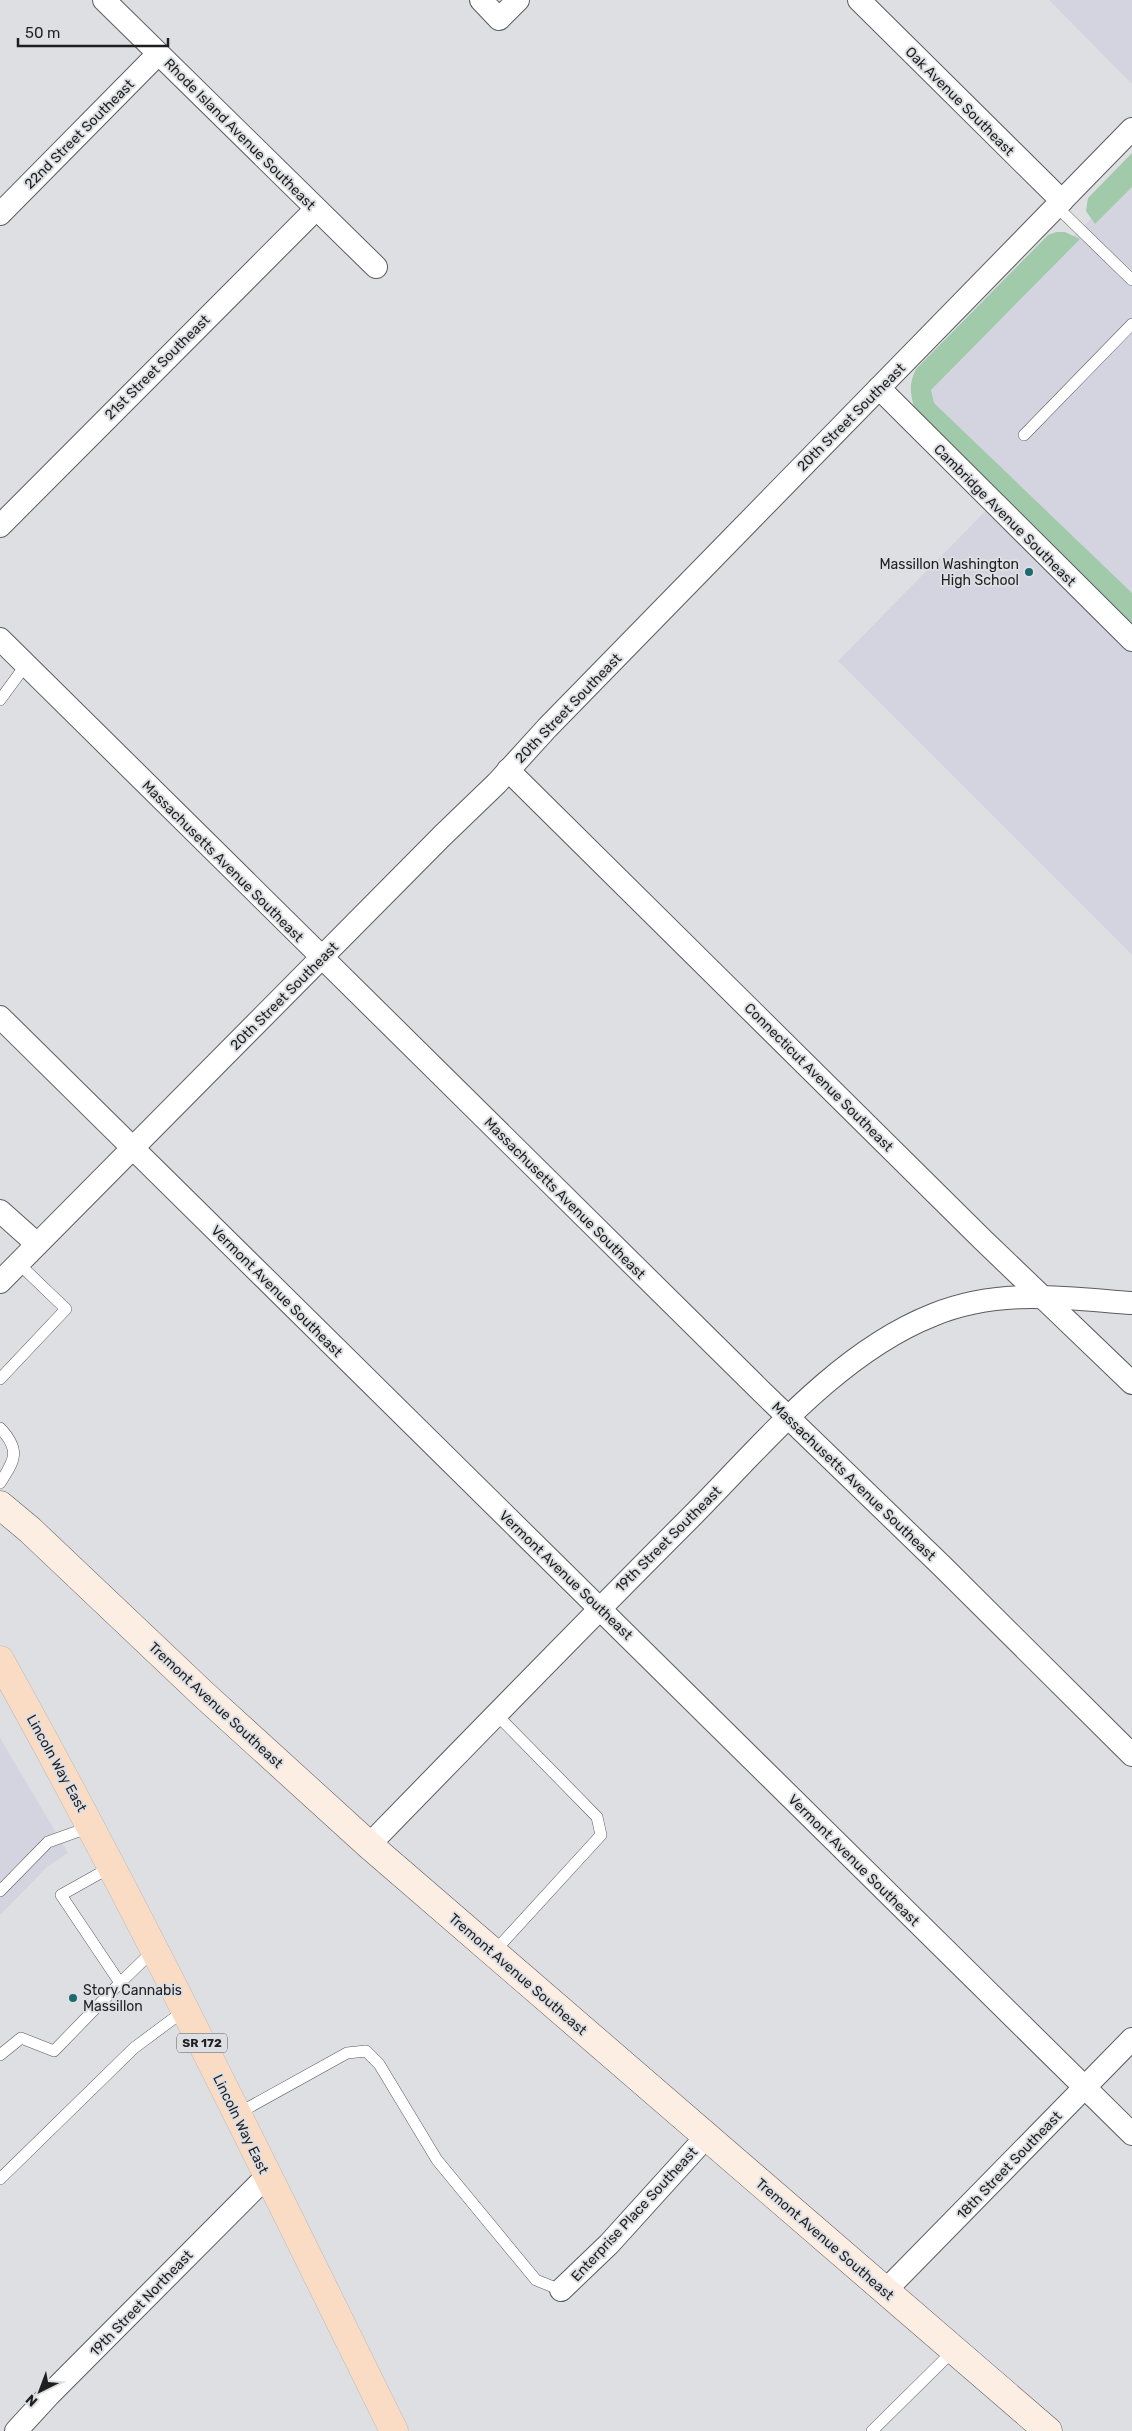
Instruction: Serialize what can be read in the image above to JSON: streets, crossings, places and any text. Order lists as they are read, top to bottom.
{
  "streets": {
    "main road": ["Lincoln Way East", "SR 172"],
    "street": [
      "Oak Avenue Southeast",
      "22nd Street Southeast",
      "Rhode Island Avenue Southeast",
      "21st Street Southeast",
      "20th Street Southeast",
      "Cambridge Avenue Southeast",
      "Massachusetts Avenue Southeast",
      "Connecticut Avenue Southeast",
      "Vermont Avenue Southeast",
      "19th Street Southeast",
      "Tremont Avenue Southeast",
      "18th Street Southeast",
      "Enterprise Place Southeast",
      "19th Street Northeast"
    ]
  },
  "crossings": [
    ["Oak Avenue Southeast", "20th Street Southeast"],
    ["22nd Street Southeast", "Rhode Island Avenue Southeast"],
    ["Rhode Island Avenue Southeast", "21st Street Southeast"],
    ["20th Street Southeast", "Cambridge Avenue Southeast"],
    ["20th Street Southeast", "Massachusetts Avenue Southeast"],
    ["20th Street Southeast", "Connecticut Avenue Southeast"],
    ["20th Street Southeast", "Vermont Avenue Southeast"],
    ["Massachusetts Avenue Southeast", "19th Street Southeast"],
    ["Connecticut Avenue Southeast", "19th Street Southeast"],
    ["Vermont Avenue Southeast", "19th Street Southeast"],
    ["Vermont Avenue Southeast", "18th Street Southeast"],
    ["19th Street Southeast", "Tremont Avenue Southeast"],
    ["Tremont Avenue Southeast", "18th Street Southeast"],
    ["Tremont Avenue Southeast", "Enterprise Place Southeast"],
    ["Lincoln Way East", "19th Street Northeast"]
  ],
  "places": ["Massillon Washington High School", "Story Cannabis Massillon"],
  "scale_bar": "50 m",
  "north": "bottom left"
}
